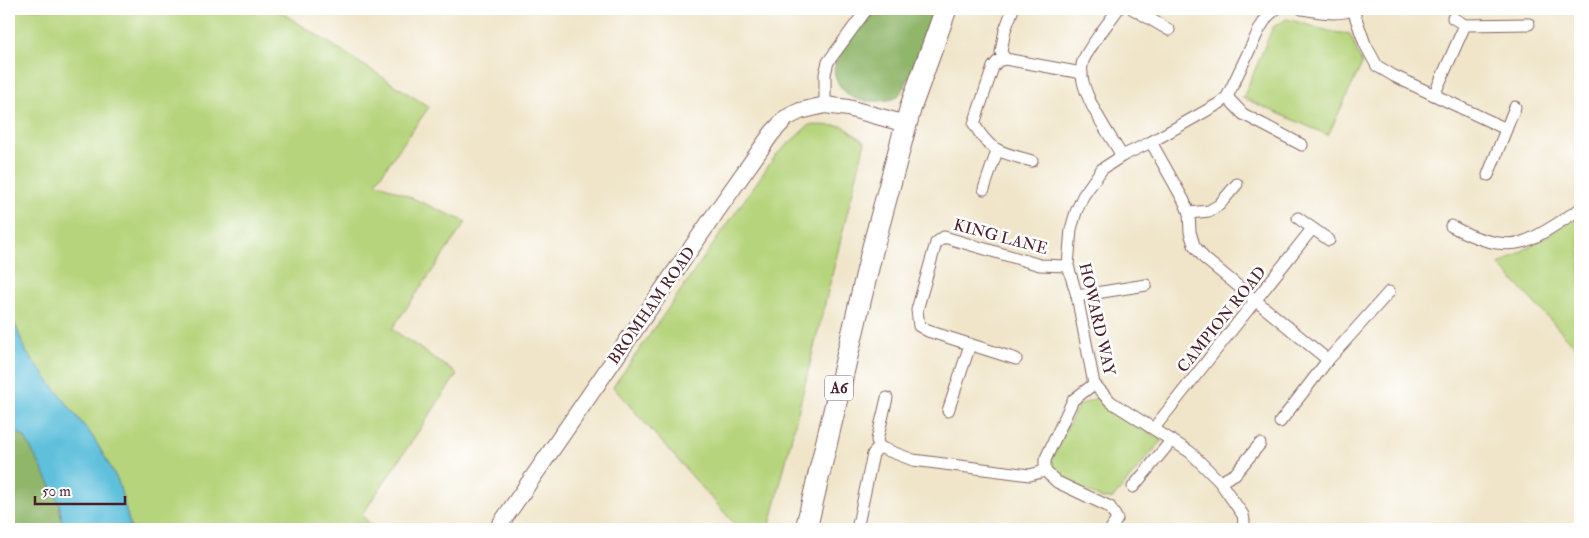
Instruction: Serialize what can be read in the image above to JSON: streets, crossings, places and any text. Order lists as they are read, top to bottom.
{
  "streets": {
    "highway": ["A6"],
    "street": [
      "KING LANE",
      "BROMHAM ROAD",
      "HOWARD WAY",
      "CAMPION ROAD"
    ]
  },
  "crossings": [
    ["KING LANE", "HOWARD WAY"],
    ["BROMHAM ROAD", "A6"],
    ["HOWARD WAY", "CAMPION ROAD"]
  ],
  "scale_bar": "50 m"
}
